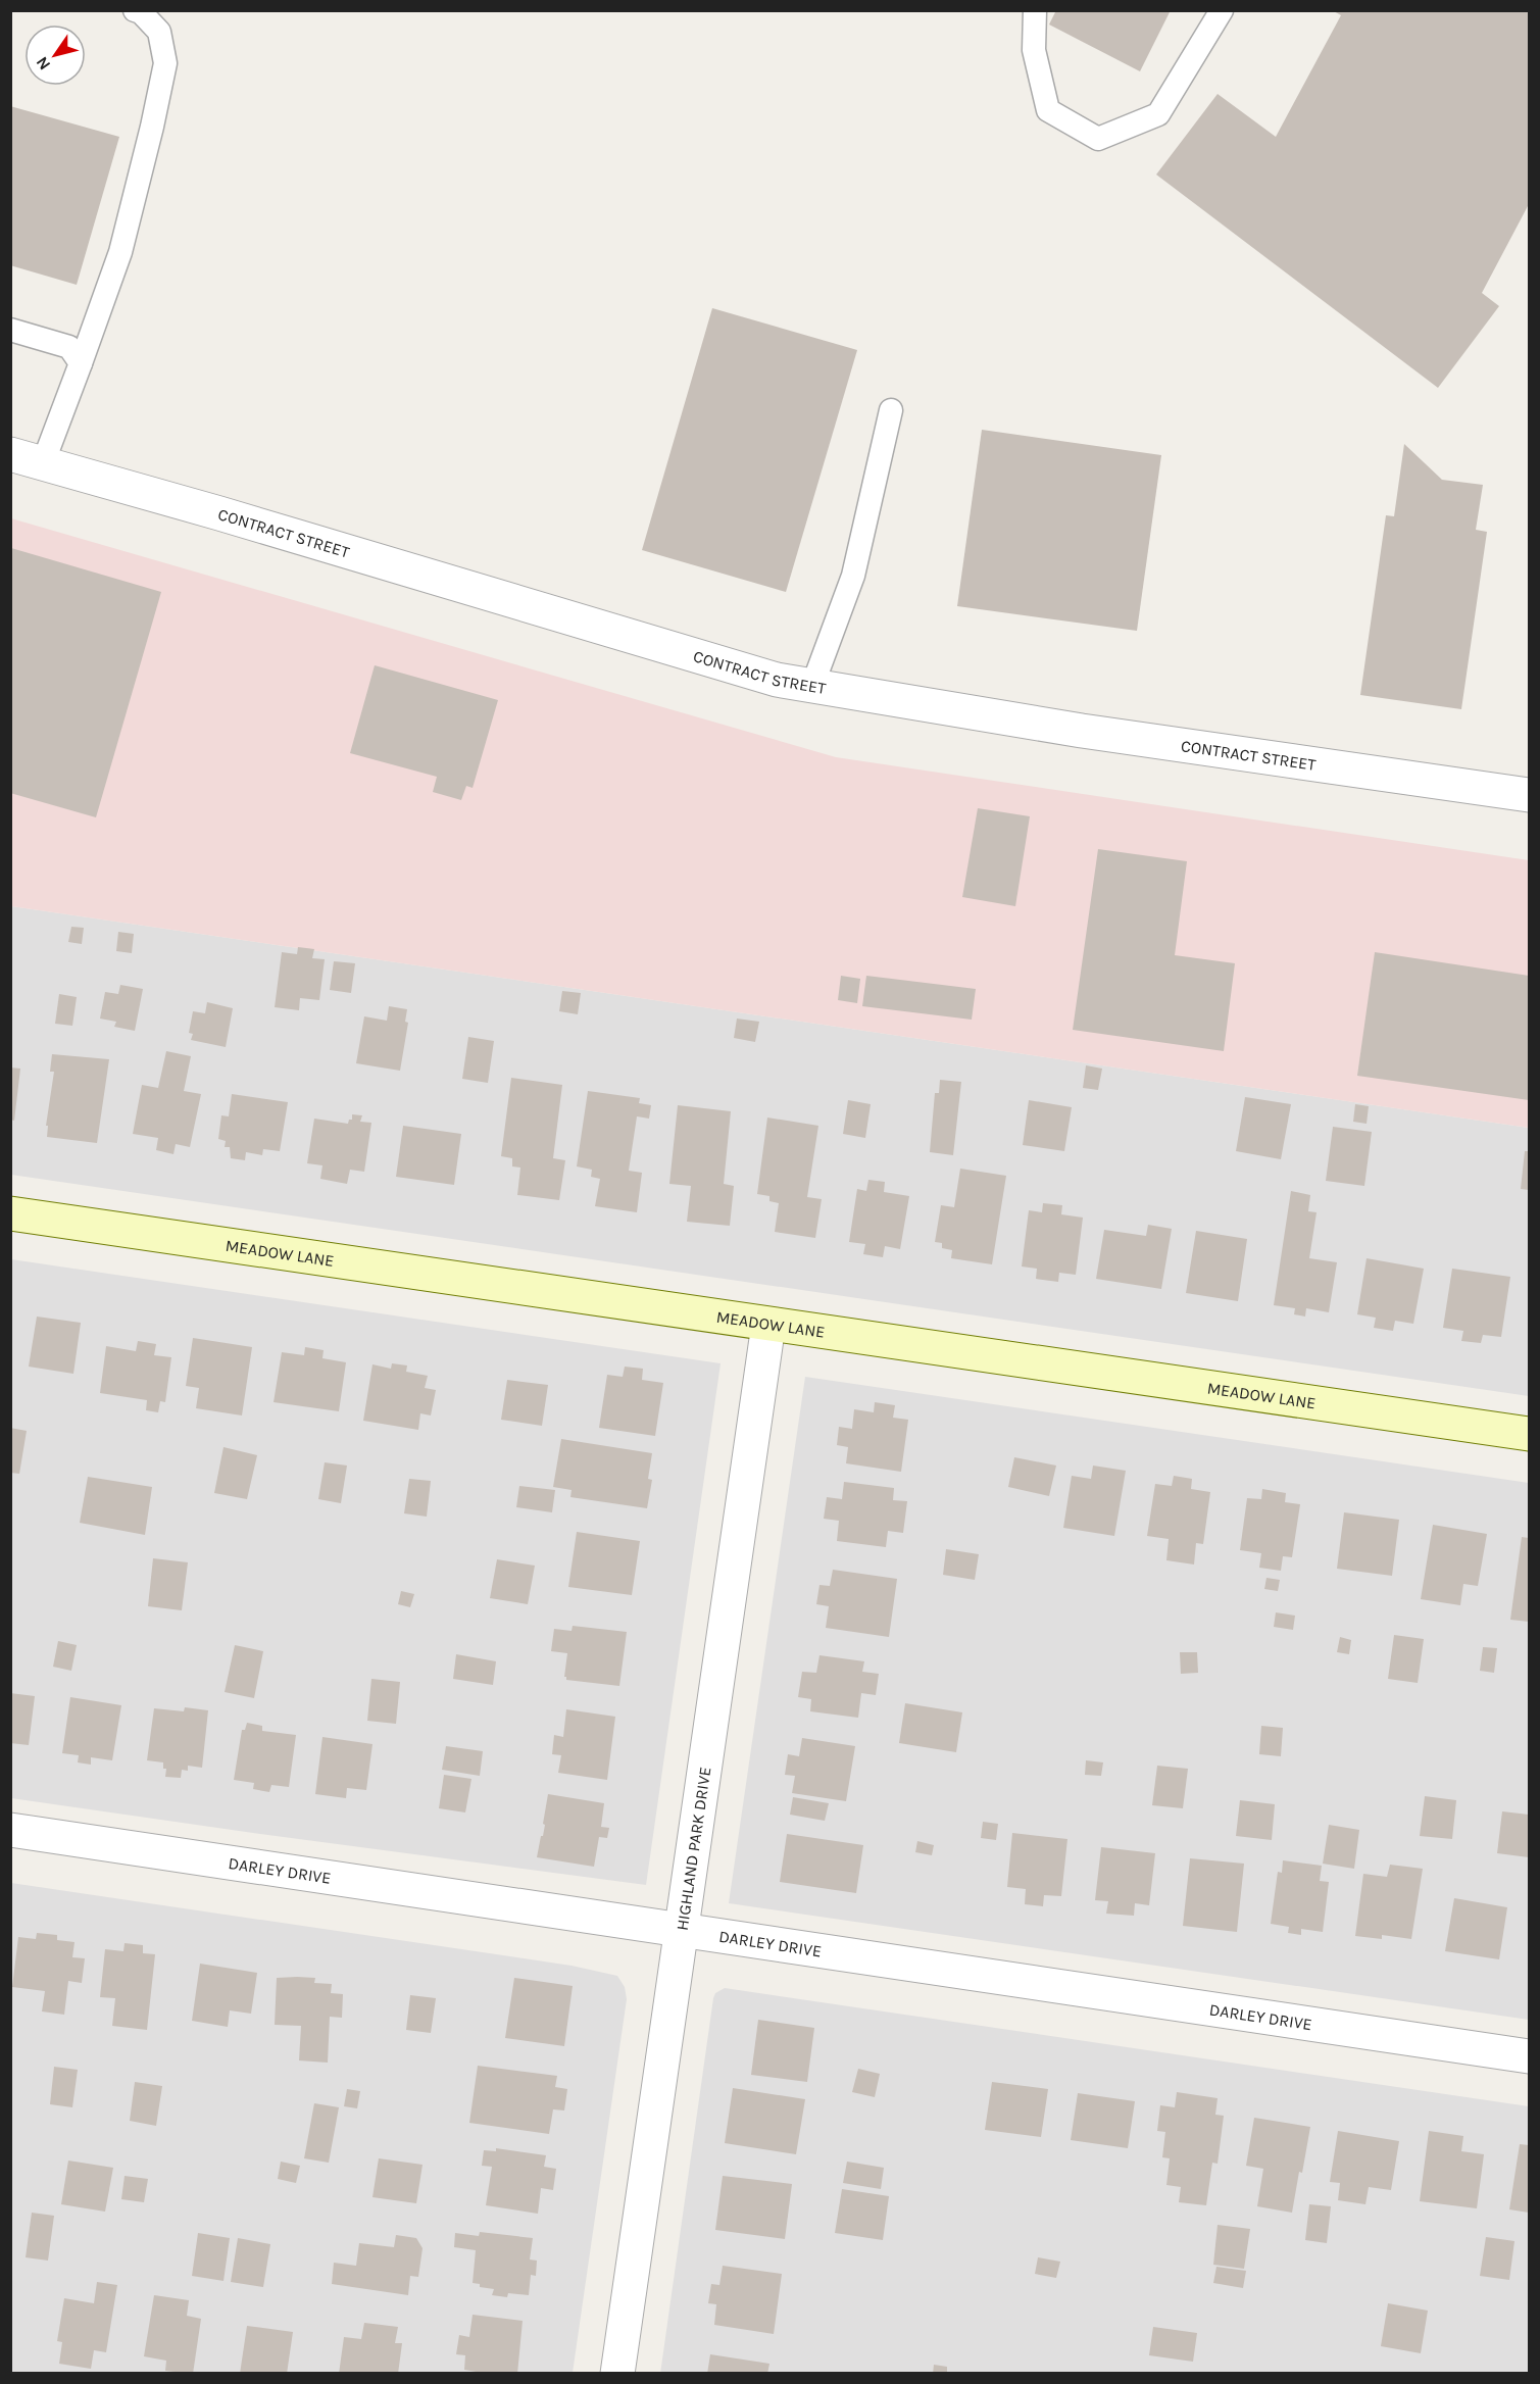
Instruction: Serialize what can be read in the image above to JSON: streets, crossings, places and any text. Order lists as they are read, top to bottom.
{
  "streets": {
    "street": [
      "CONTRACT STREET",
      "MEADOW LANE",
      "HIGHLAND PARK DRIVE",
      "DARLEY DRIVE"
    ]
  },
  "crossings": [
    ["MEADOW LANE", "HIGHLAND PARK DRIVE"],
    ["HIGHLAND PARK DRIVE", "DARLEY DRIVE"]
  ],
  "north": "bottom left"
}
